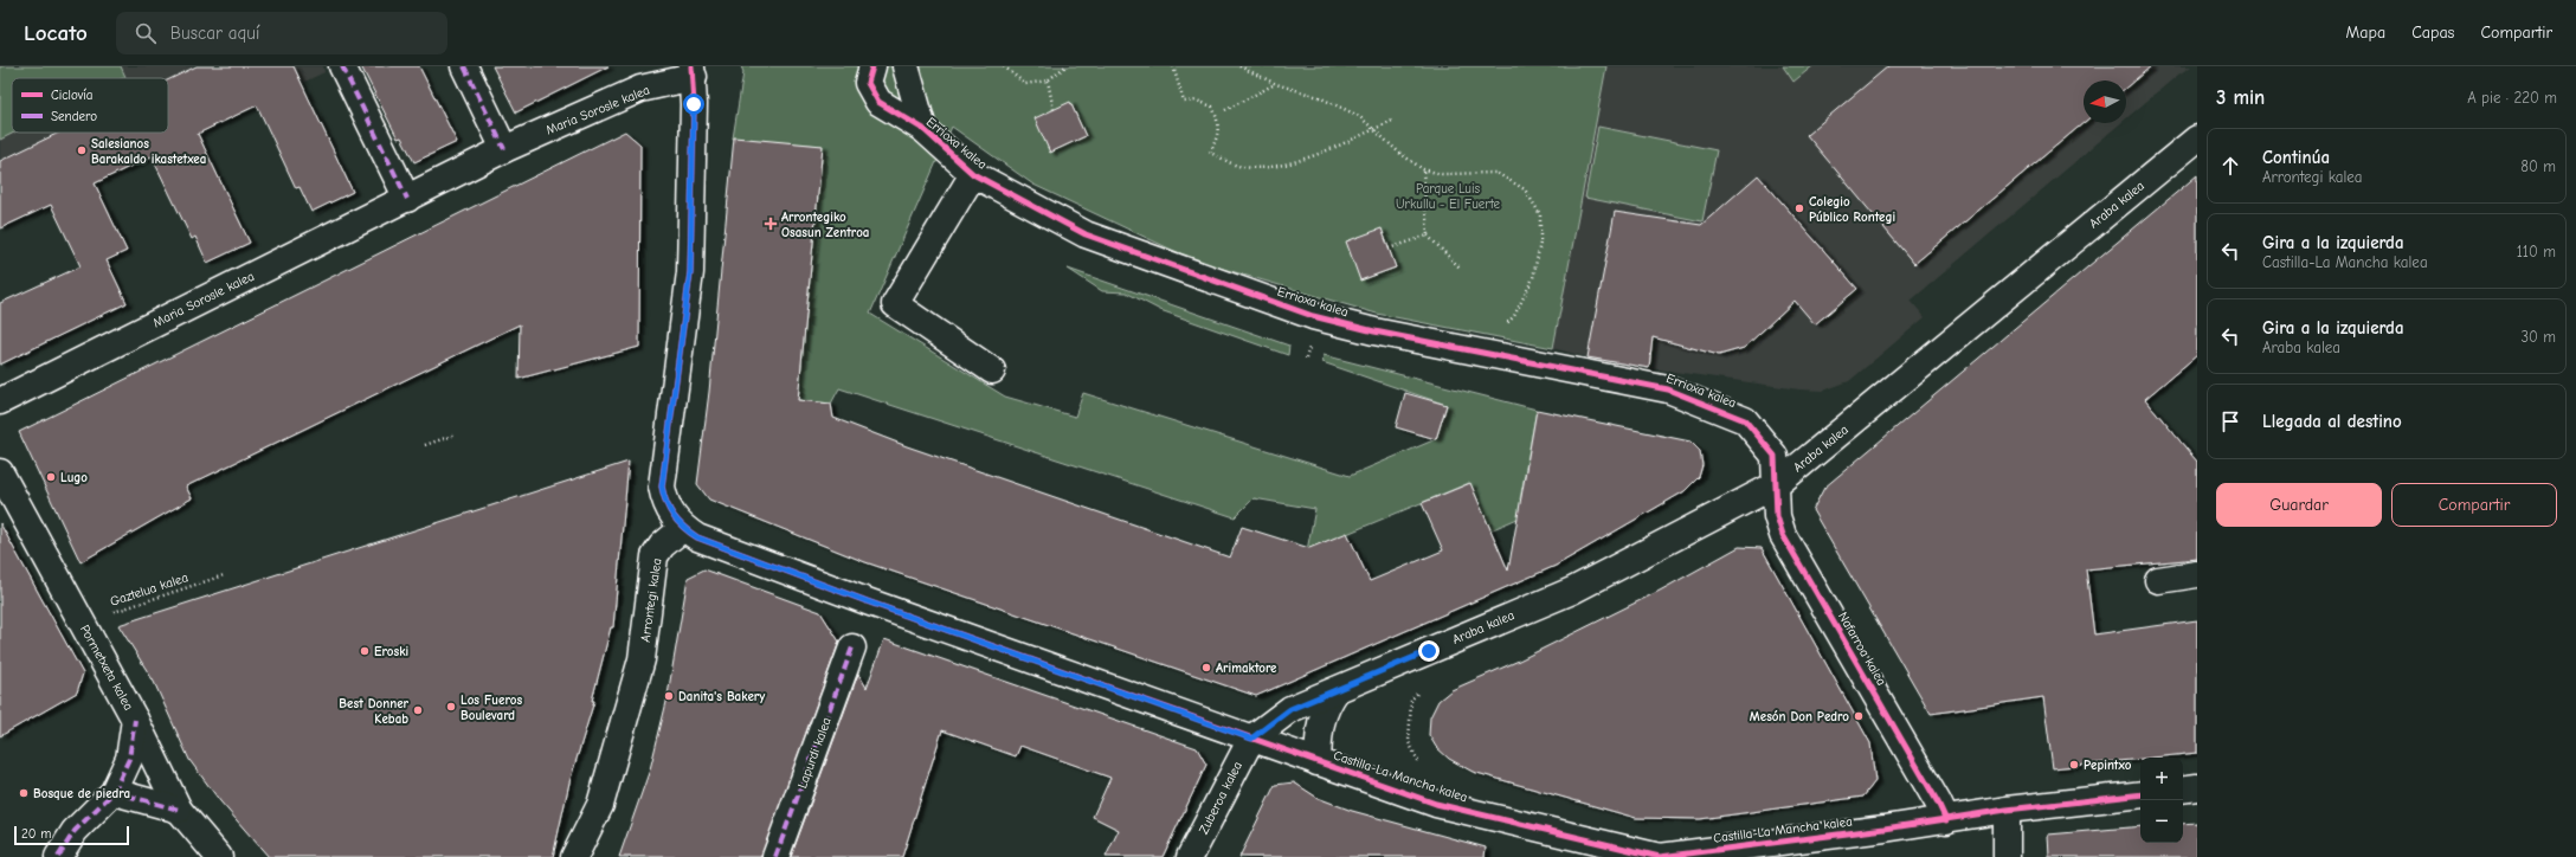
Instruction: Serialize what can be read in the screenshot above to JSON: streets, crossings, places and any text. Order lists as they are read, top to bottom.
{
  "streets": {
    "street": [
      "Maria Sorosle kalea",
      "Errioxa kalea",
      "Araba kalea",
      "Arrontegi kalea",
      "Nafarroa kalea",
      "Pormetxeta kalea",
      "Lapurdi kalea",
      "Castilla-La Mancha kalea",
      "Zuberoa kalea"
    ],
    "path": ["Gaztelua kalea"]
  },
  "crossings": [
    ["Errioxa kalea", "Araba kalea"],
    ["Errioxa kalea", "Nafarroa kalea"],
    ["Araba kalea", "Nafarroa kalea"],
    ["Araba kalea", "Castilla-La Mancha kalea"],
    ["Araba kalea", "Zuberoa kalea"],
    ["Gaztelua kalea", "Pormetxeta kalea"],
    ["Arrontegi kalea", "Castilla-La Mancha kalea"],
    ["Nafarroa kalea", "Castilla-La Mancha kalea"],
    ["Castilla-La Mancha kalea", "Zuberoa kalea"]
  ],
  "parks": ["Parque Luis Urkullu - El Fuerte"],
  "places": {
    "other": [
      "Salesianos Barakaldo ikastetxea",
      "Colegio Público Rontegi",
      "Lugo",
      "Eroski",
      "Arimaktore",
      "Danita's Bakery",
      "Los Fueros Boulevard",
      "Best Donner Kebab",
      "Mesón Don Pedro",
      "Pepintxo",
      "Bosque de piedra"
    ],
    "health": ["Arrontegiko Osasun Zentroa"]
  },
  "legend": ["Ciclovía", "Sendero"],
  "scale_bar": "20 m",
  "north": "left",
  "page": {
    "header": "Locato",
    "search": "Buscar aquí",
    "nav": ["Mapa", "Capas", "Compartir"],
    "heading": ["3 min", "A pie · 220 m"],
    "list": [
      ["Continúa", "Arrontegi kalea", "80 m"],
      ["Gira a la izquierda", "Castilla-La Mancha kalea", "110 m"],
      ["Gira a la izquierda", "Araba kalea", "30 m"],
      "Llegada al destino"
    ],
    "buttons": ["Guardar", "Compartir"],
    "map_buttons": ["+", "−"],
    "scale": "20 m"
  }
}
